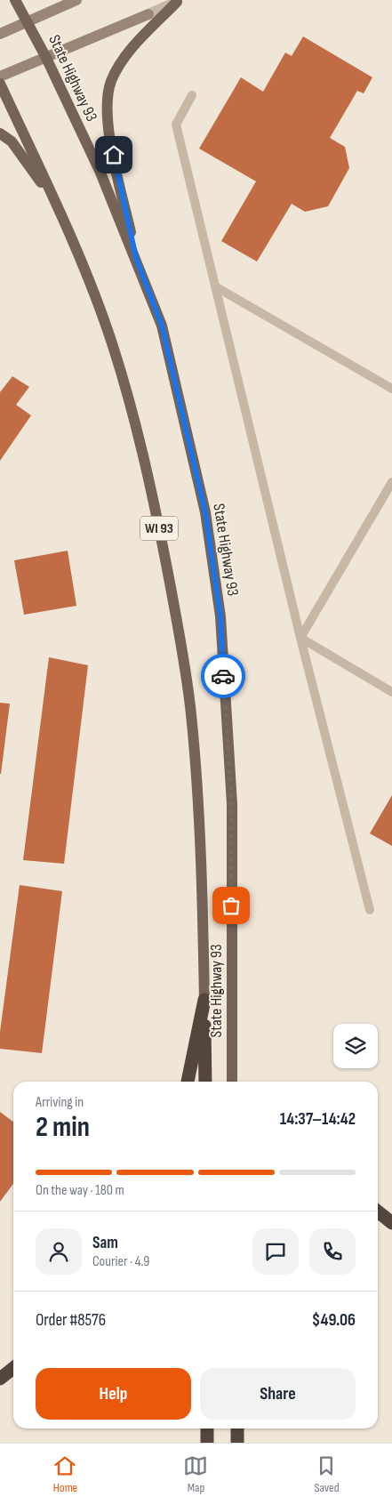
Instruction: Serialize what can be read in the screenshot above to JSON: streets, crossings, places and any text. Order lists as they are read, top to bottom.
{
  "streets": {
    "main road": ["State Highway 93", "WI 93"]
  },
  "page": {
    "heading": ["2 min", "Arriving in", "14:37–14:42"],
    "panel": [
      "Sam",
      "Courier · 4.9",
      "Order #8576",
      "$49.06"
    ],
    "bar": "On the way · 180 m",
    "buttons": ["Help", "Share"],
    "tabs": ["Home", "Map", "Saved"]
  }
}
